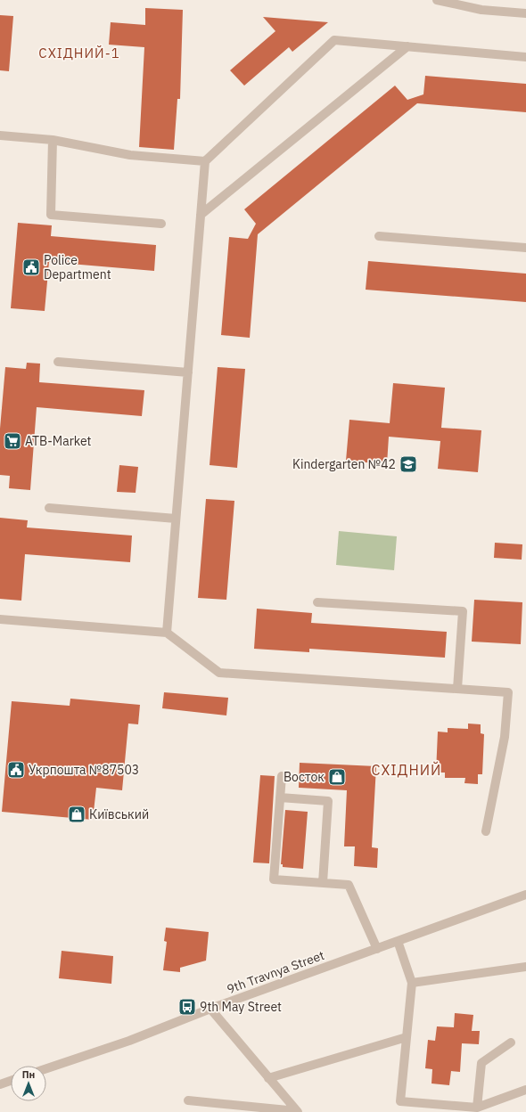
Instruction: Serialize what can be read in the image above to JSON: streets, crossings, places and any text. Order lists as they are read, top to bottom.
{
  "streets": {
    "street": ["9th Travnya Street"]
  },
  "districts": ["СХІДНИЙ-1", "СХІДНИЙ"],
  "places": {
    "public building": ["Police Department", "Укрпошта №87503"],
    "supermarket": ["ATB-Market"],
    "school or university": ["Kindergarten №42"],
    "shop": ["Восток", "Київський"],
    "bus stop": ["9th May Street"]
  },
  "north": "top"
}
